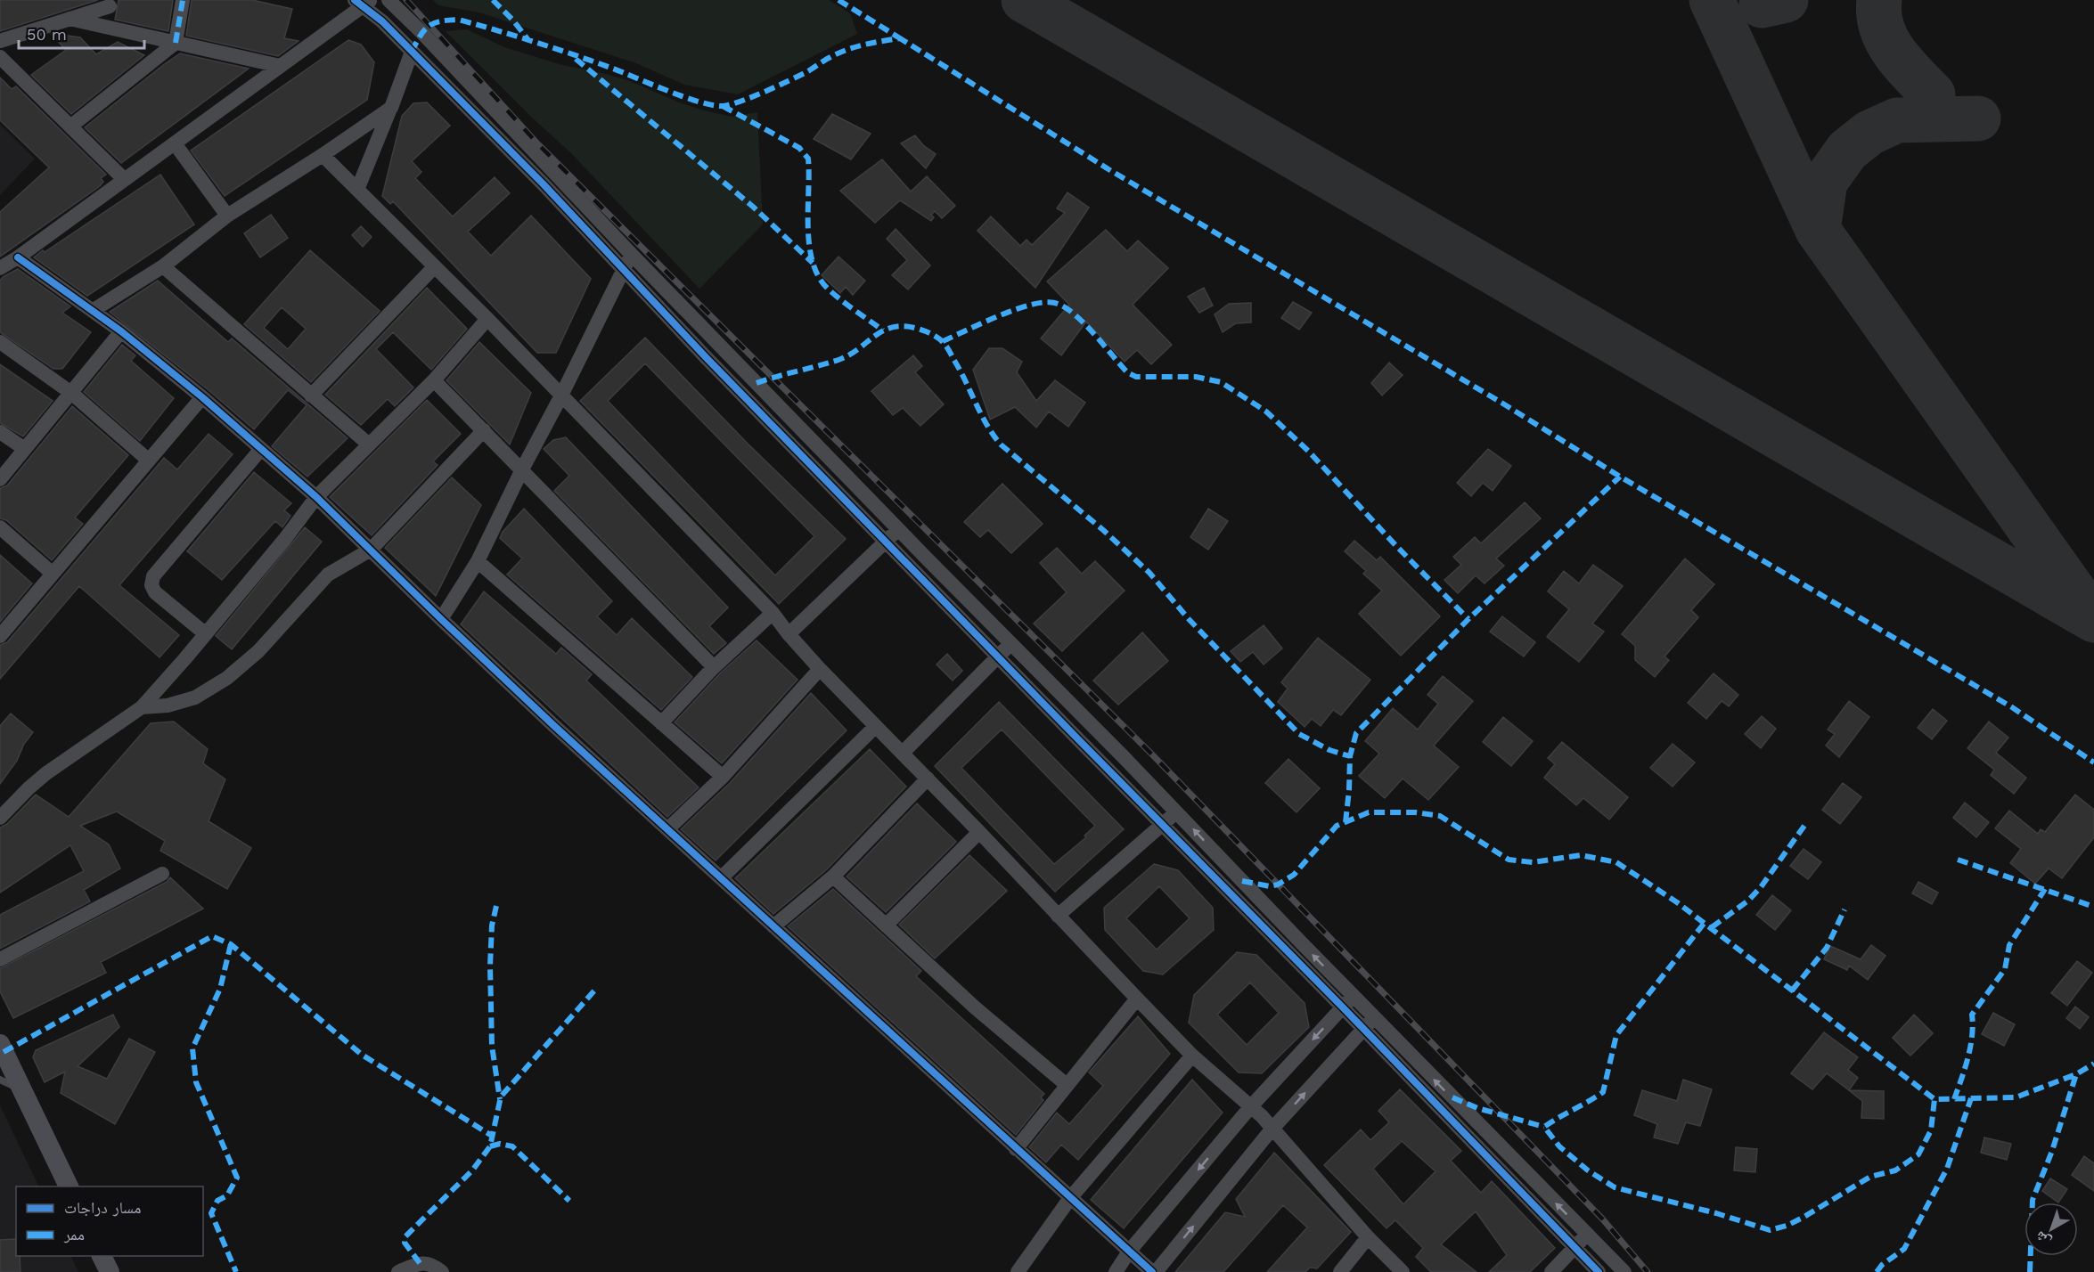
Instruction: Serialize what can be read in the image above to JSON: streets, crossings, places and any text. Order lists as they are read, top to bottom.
{
  "legend": ["مسار دراجات", "ممر"],
  "scale_bar": "50 m",
  "north": "bottom left"
}
